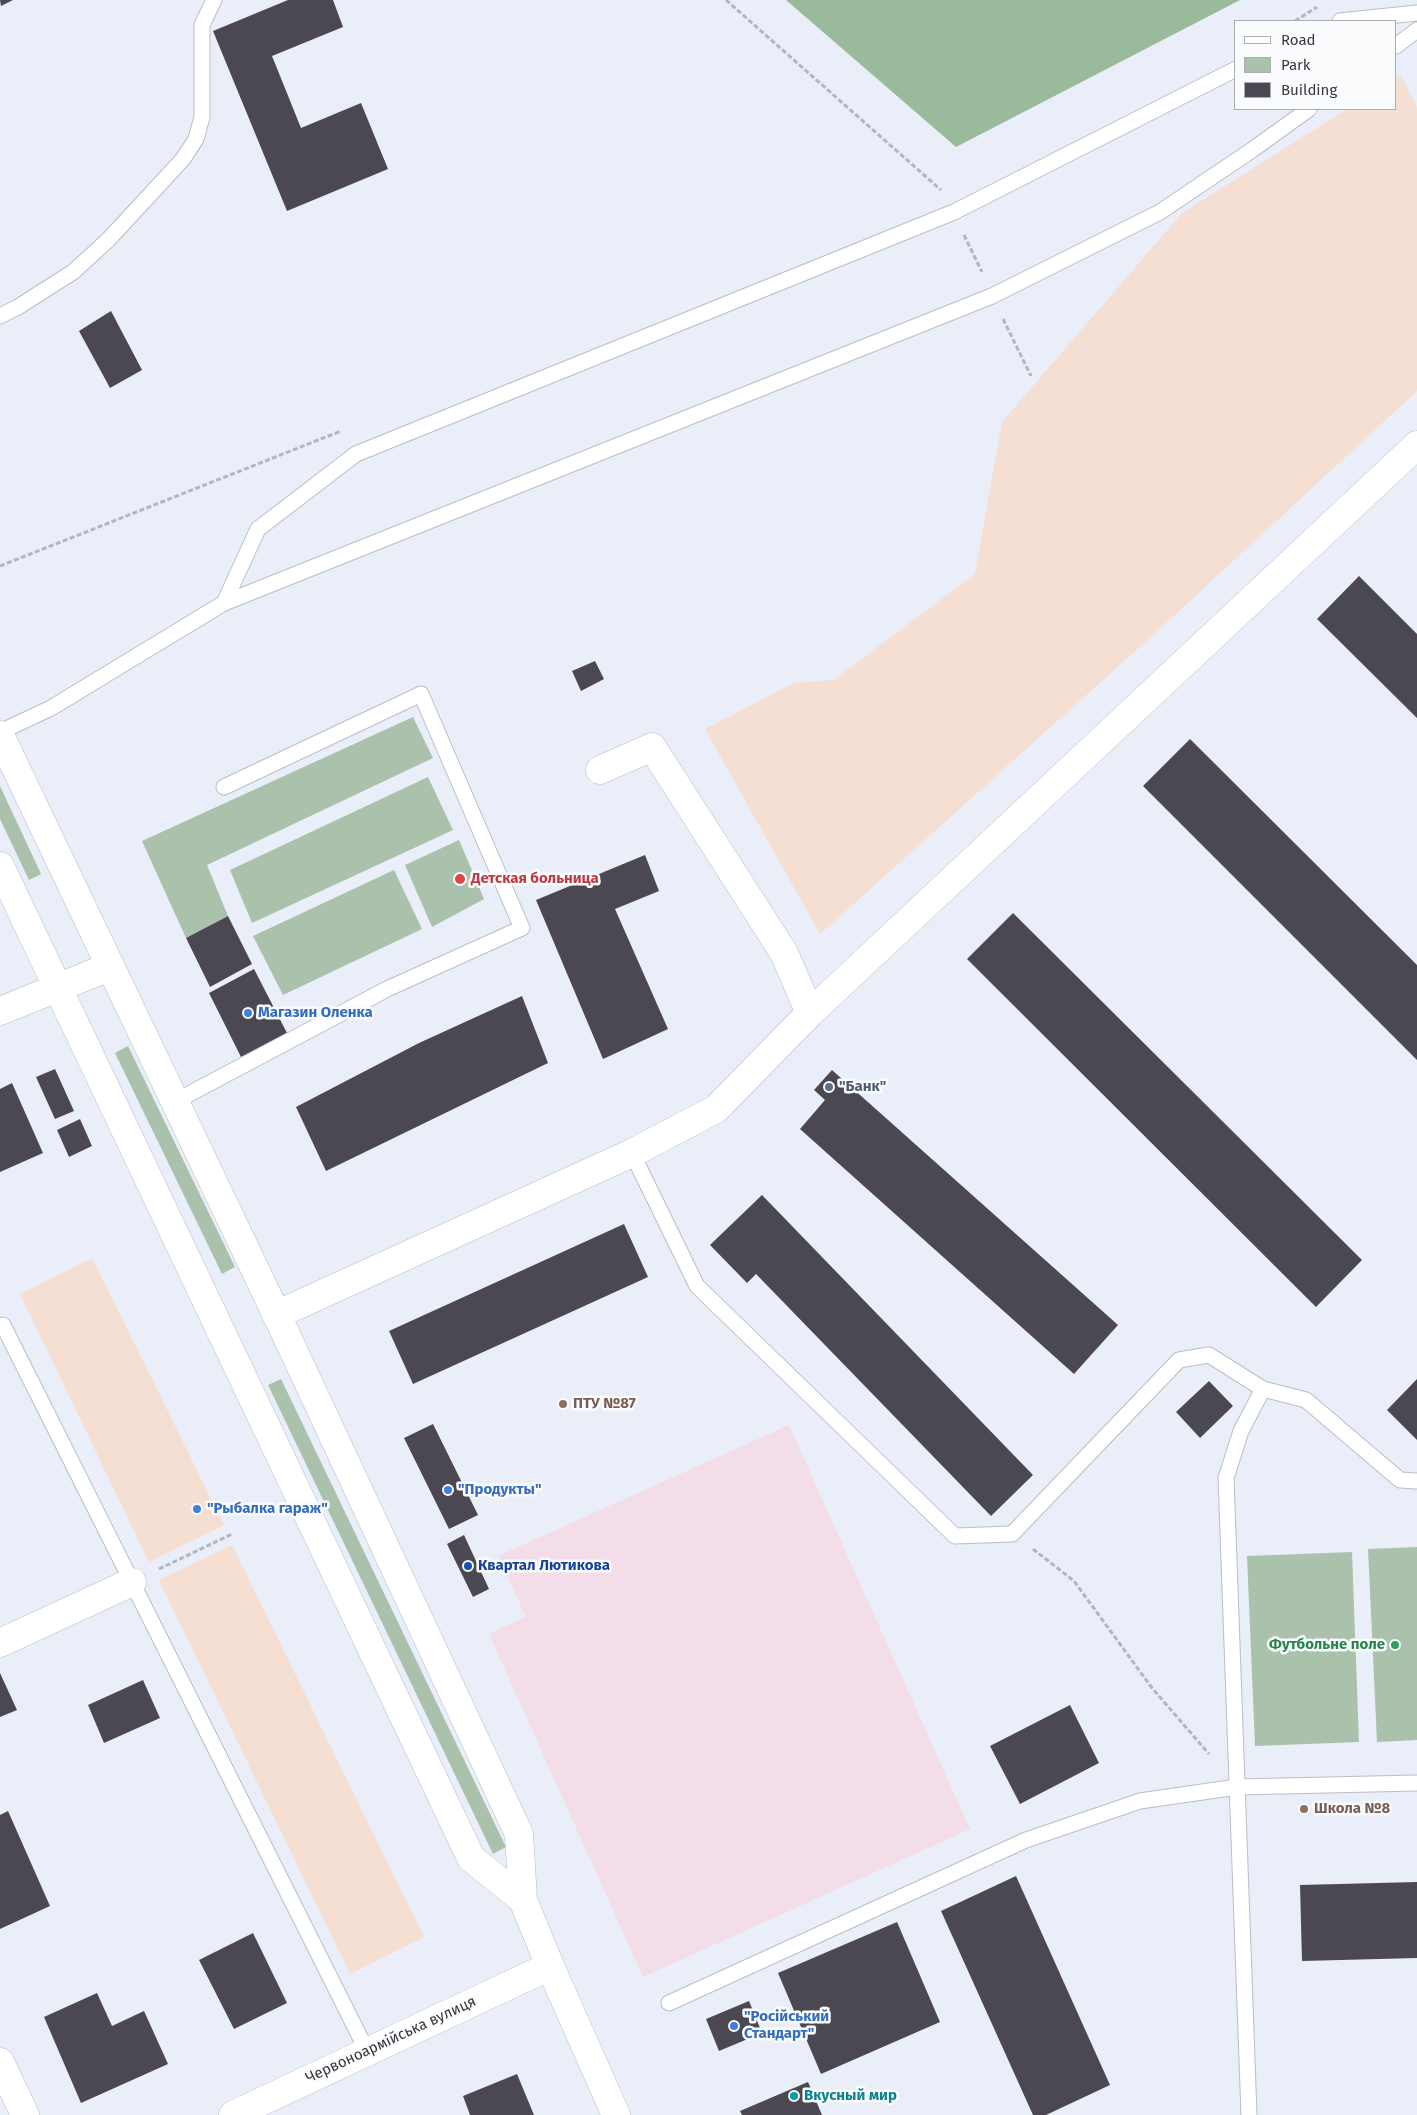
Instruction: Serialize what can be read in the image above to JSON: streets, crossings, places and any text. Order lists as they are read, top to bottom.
{
  "streets": {
    "street": ["Червоноармійська вулиця"]
  },
  "places": [
    "Детская больница",
    "Магазин Оленка",
    "\"Банк\"",
    "ПТУ №87",
    "\"Продукты\"",
    "\"Рыбалка гараж\"",
    "Квартал Лютикова",
    "Футбольне поле",
    "Школа №8",
    "\"Російський Стандарт\"",
    "Вкусный мир"
  ],
  "legend": ["Road", "Park", "Building"]
}
